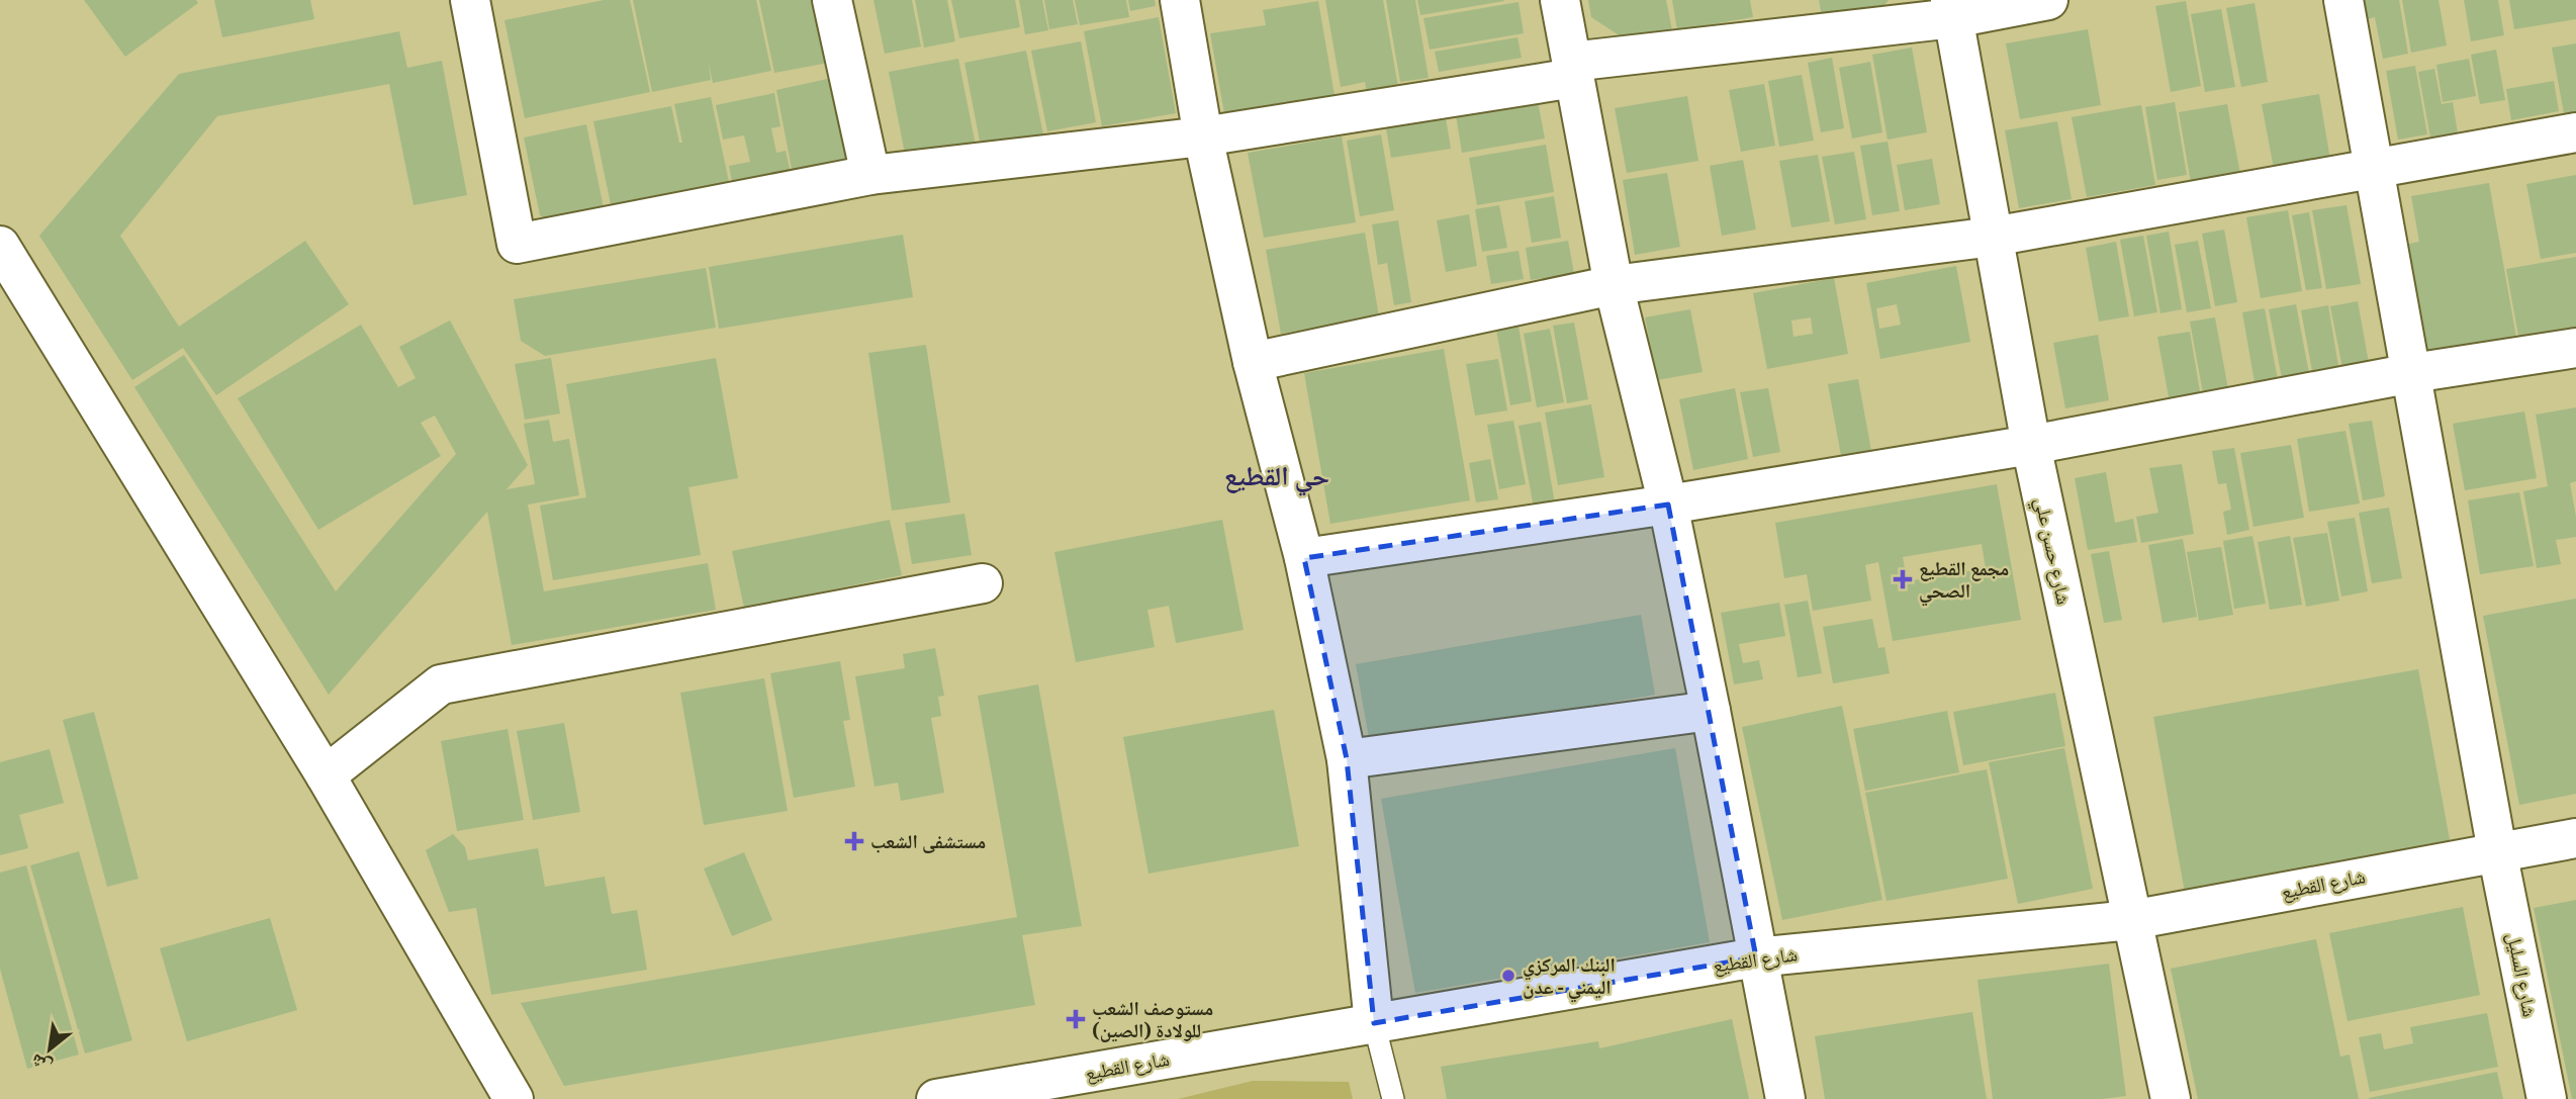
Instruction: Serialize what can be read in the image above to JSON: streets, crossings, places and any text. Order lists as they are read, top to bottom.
{
  "streets": {
    "street": ["شارع حسن علي", "شارع القطيع", "شارع السليل"]
  },
  "crossings": [
    ["شارع حسن علي", "شارع القطيع"],
    ["شارع القطيع", "شارع السليل"]
  ],
  "districts": ["حي القطيع"],
  "places": {
    "health": ["مجمع القطيع الصحي", "مستشفى الشعب", "مستوصف الشعب (الصين) للولادة"],
    "other": ["البنك المركزي اليمني - عدن"]
  },
  "north": "bottom left"
}
